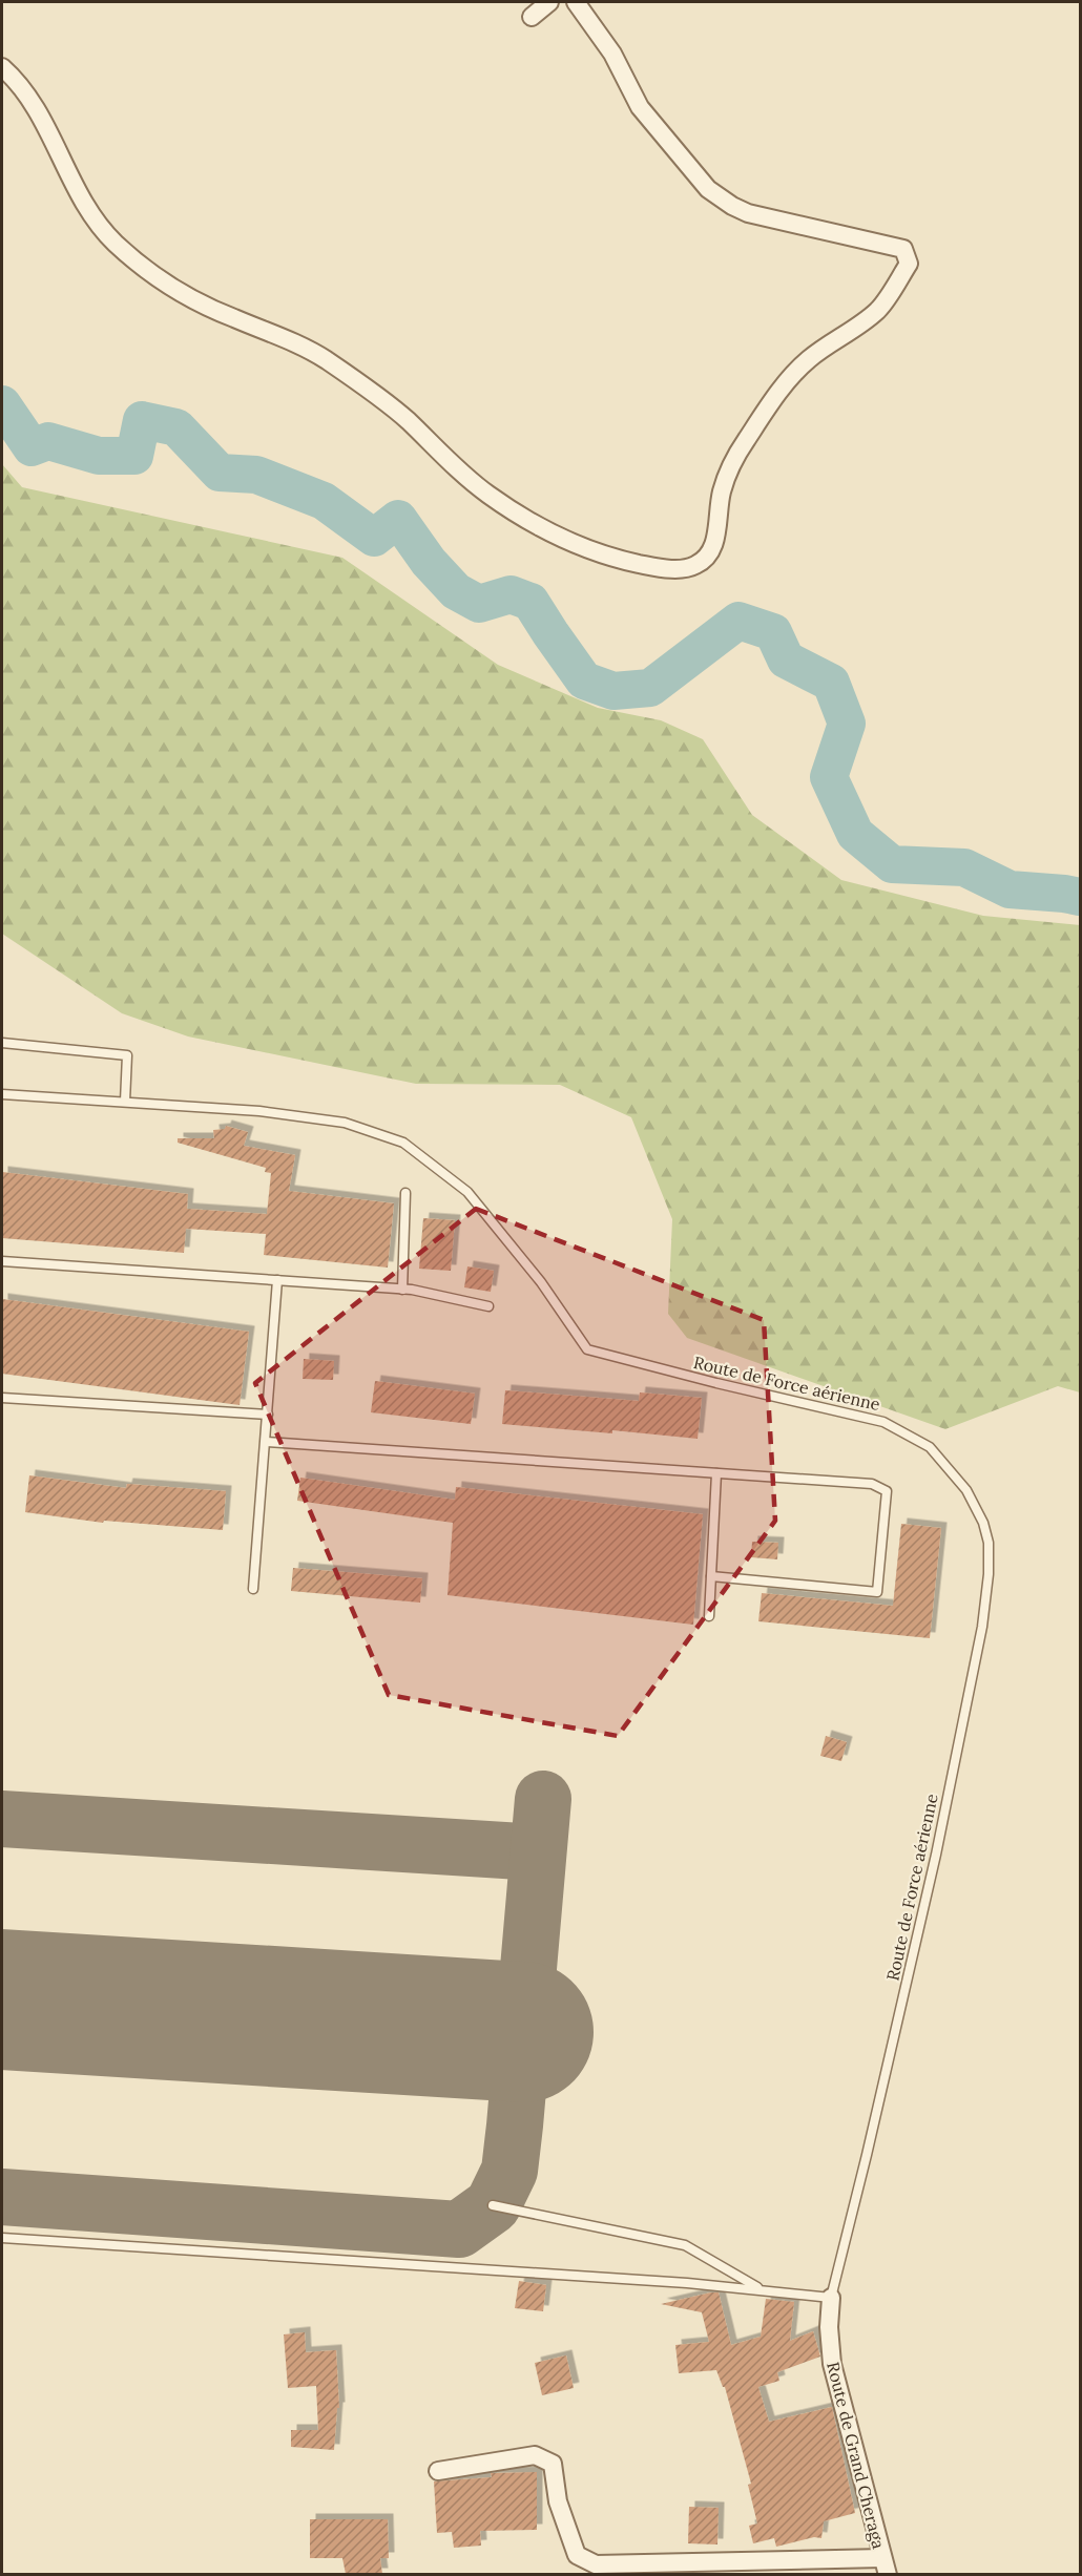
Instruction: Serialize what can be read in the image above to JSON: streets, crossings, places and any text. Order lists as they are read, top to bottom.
{
  "streets": {
    "street": ["Route de Grand Cheraga"],
    "lane": ["Route de Force aérienne"]
  },
  "crossings": [
    ["Route de Force aérienne", "Route de Grand Cheraga"]
  ]
}
